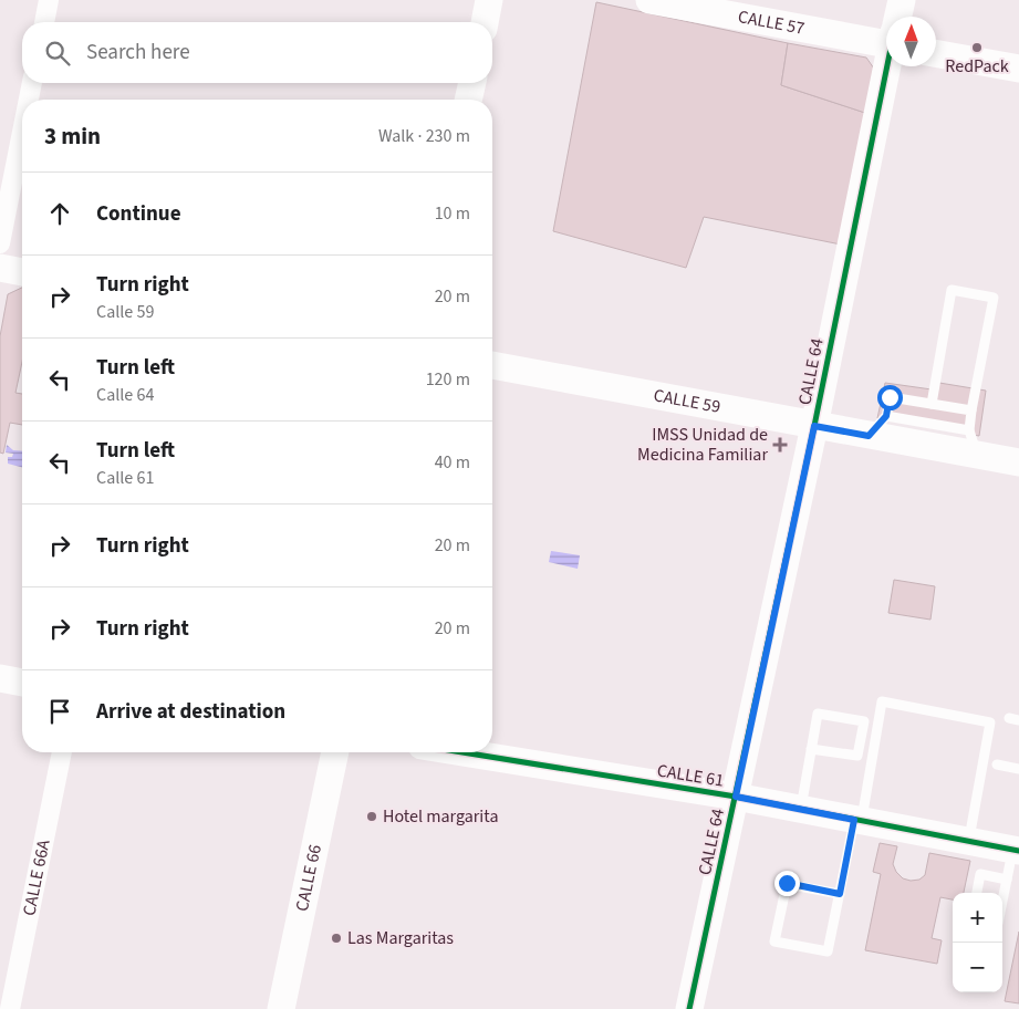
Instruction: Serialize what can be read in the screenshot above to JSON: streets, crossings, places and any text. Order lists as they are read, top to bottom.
{
  "streets": {
    "street": [
      "CALLE 57",
      "CALLE 64",
      "CALLE 59",
      "CALLE 61",
      "CALLE 66A",
      "CALLE 66"
    ]
  },
  "crossings": [
    ["CALLE 64", "CALLE 59"],
    ["CALLE 64", "CALLE 61"]
  ],
  "places": {
    "other": ["RedPack", "Hotel margarita", "Las Margaritas"],
    "health": ["IMSS Unidad de Medicina Familiar"]
  },
  "north": "top",
  "page": {
    "search": "Search here",
    "heading": ["3 min", "Walk · 230 m"],
    "list": [
      ["Continue", "10 m"],
      ["Turn right", "Calle 59", "20 m"],
      ["Turn left", "Calle 64", "120 m"],
      ["Turn left", "Calle 61", "40 m"],
      ["Turn right", "20 m"],
      ["Turn right", "20 m"],
      "Arrive at destination"
    ],
    "map_buttons": ["+", "−"]
  }
}
